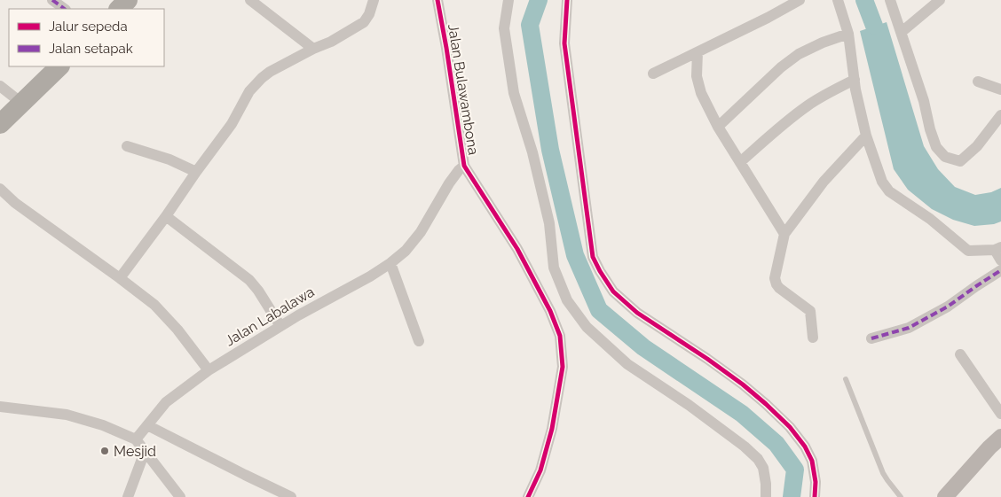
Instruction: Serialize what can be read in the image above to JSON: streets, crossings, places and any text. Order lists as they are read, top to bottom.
{
  "streets": {
    "street": ["Jalan Bulawambona", "Jalan Labalawa"]
  },
  "crossings": [
    ["Jalan Bulawambona", "Jalan Labalawa"]
  ],
  "places": ["Mesjid"],
  "legend": ["Jalur sepeda", "Jalan setapak"]
}
